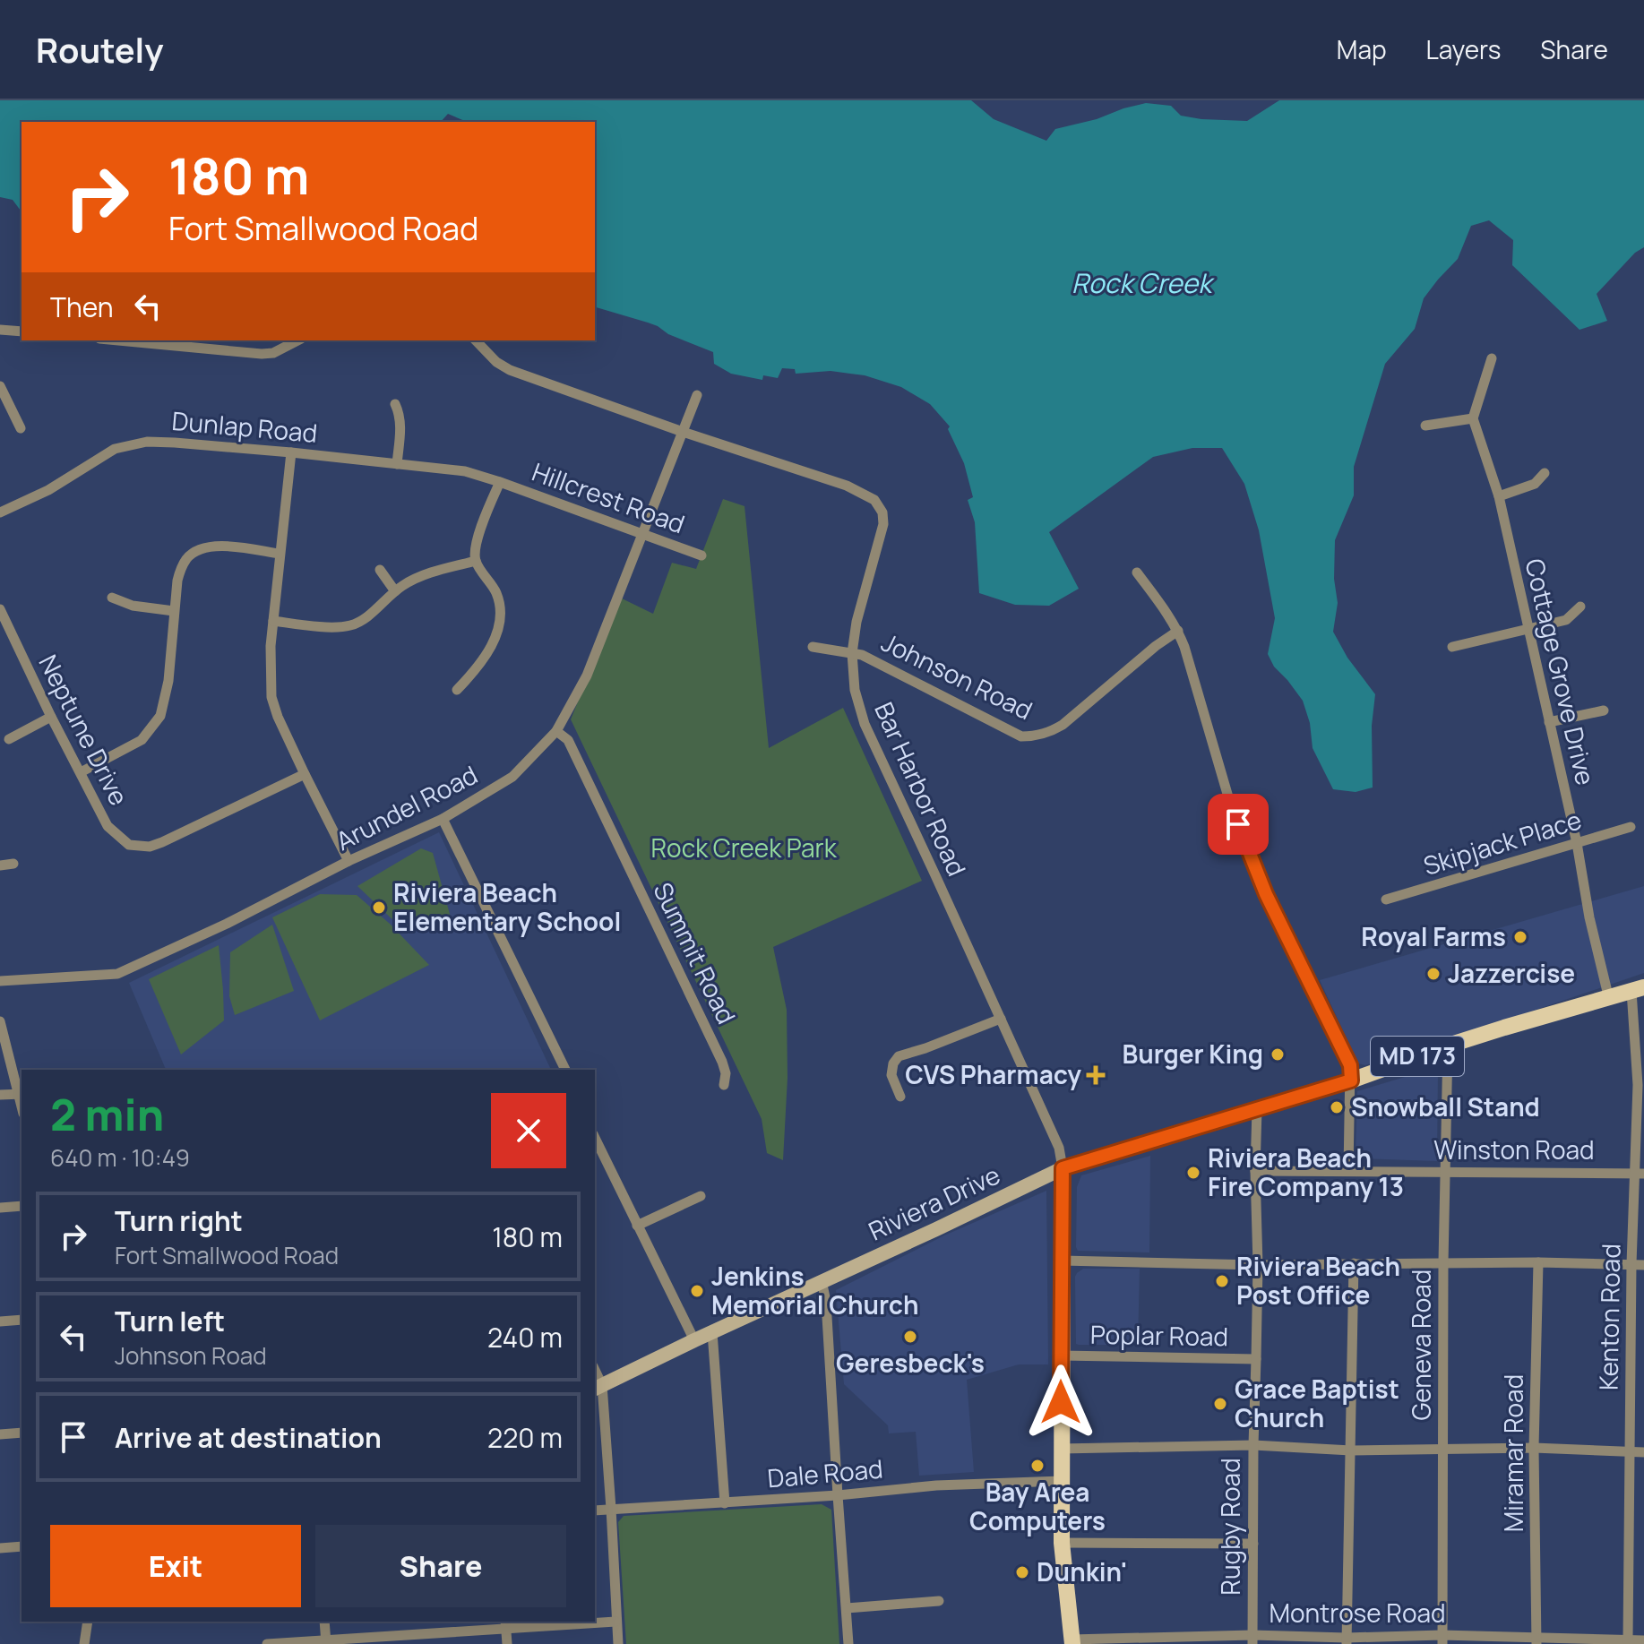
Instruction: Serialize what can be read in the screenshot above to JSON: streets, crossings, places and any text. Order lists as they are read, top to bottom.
{
  "streets": {
    "main road": ["MD 173"],
    "street": [
      "Dunlap Road",
      "Hillcrest Road",
      "Cottage Grove Drive",
      "Johnson Road",
      "Neptune Drive",
      "Bar Harbor Road",
      "Arundel Road",
      "Skipjack Place",
      "Summit Road",
      "Winston Road",
      "Riviera Drive",
      "Kenton Road",
      "Poplar Road",
      "Geneva Road",
      "Miramar Road",
      "Dale Road",
      "Rugby Road",
      "Montrose Road"
    ]
  },
  "crossings": [
    ["Dunlap Road", "Hillcrest Road"],
    ["Hillcrest Road", "Arundel Road"],
    ["Cottage Grove Drive", "Skipjack Place"],
    ["Cottage Grove Drive", "MD 173"],
    ["Johnson Road", "Bar Harbor Road"],
    ["Bar Harbor Road", "Arundel Road"],
    ["Bar Harbor Road", "MD 173"],
    ["Bar Harbor Road", "Riviera Drive"],
    ["Arundel Road", "Summit Road"],
    ["MD 173", "Riviera Drive"],
    ["MD 173", "Kenton Road"],
    ["MD 173", "Geneva Road"],
    ["MD 173", "Rugby Road"],
    ["Winston Road", "Kenton Road"],
    ["Winston Road", "Geneva Road"],
    ["Winston Road", "Rugby Road"],
    ["Kenton Road", "Montrose Road"],
    ["Poplar Road", "Rugby Road"],
    ["Geneva Road", "Montrose Road"],
    ["Miramar Road", "Montrose Road"],
    ["Rugby Road", "Montrose Road"]
  ],
  "water": ["Rock Creek"],
  "parks": ["Rock Creek Park"],
  "places": {
    "other": [
      "Riviera Beach Elementary School",
      "Royal Farms",
      "Jazzercise",
      "Burger King",
      "Snowball Stand",
      "Riviera Beach Fire Company 13",
      "Riviera Beach Post Office",
      "Jenkins Memorial Church",
      "Geresbeck's",
      "Grace Baptist Church",
      "Bay Area Computers",
      "Dunkin'"
    ],
    "health": ["CVS Pharmacy"]
  },
  "page": {
    "header": "Routely",
    "nav": ["Map", "Layers", "Share"],
    "turn": ["180 m", "Fort Smallwood Road"],
    "then": "Then",
    "heading": ["2 min", "640 m · 10:49"],
    "list": [
      {
        "name": "Turn right",
        "note": "Fort Smallwood Road",
        "value": "180 m"
      },
      {
        "name": "Turn left",
        "note": "Johnson Road",
        "value": "240 m"
      },
      {
        "name": "Arrive at destination",
        "value": "220 m"
      }
    ],
    "buttons": ["Exit", "Share"]
  }
}
